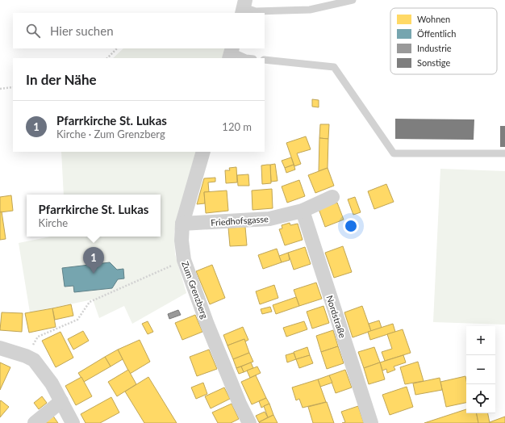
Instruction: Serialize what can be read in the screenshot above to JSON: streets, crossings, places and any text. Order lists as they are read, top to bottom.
{
  "streets": {
    "street": ["Friedhofsgasse", "Zum Grenzberg", "Nordstraße"]
  },
  "crossings": [
    ["Friedhofsgasse", "Zum Grenzberg"],
    ["Friedhofsgasse", "Nordstraße"]
  ],
  "legend": [
    "Wohnen",
    "Öffentlich",
    "Industrie",
    "Sonstige"
  ],
  "page": {
    "search": "Hier suchen",
    "heading": "In der Nähe",
    "list": [
      {
        "mark": "1",
        "name": "Pfarrkirche St. Lukas",
        "note": "Kirche · Zum Grenzberg",
        "value": "120 m"
      }
    ],
    "popup": ["Pfarrkirche St. Lukas", "Kirche"],
    "pins": "1",
    "map_buttons": ["+", "−"]
  }
}
